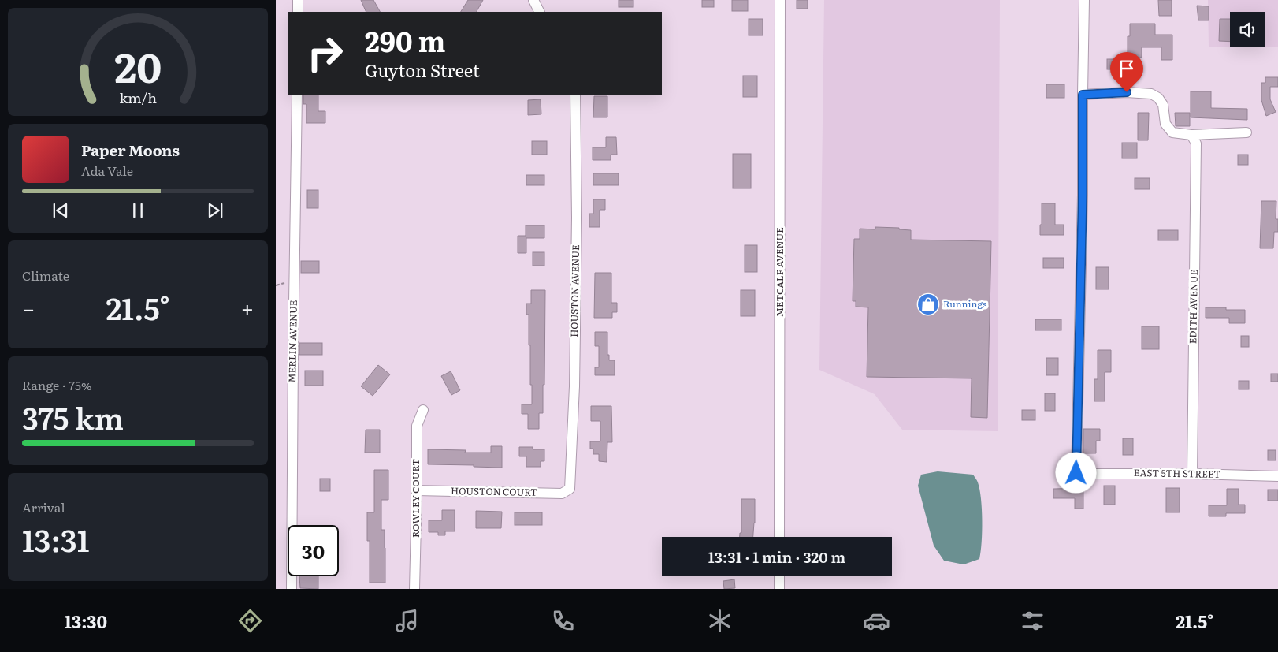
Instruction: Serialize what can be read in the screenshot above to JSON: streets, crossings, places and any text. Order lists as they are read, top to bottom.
{
  "streets": {
    "street": [
      "METCALF AVENUE",
      "HOUSTON AVENUE",
      "EDITH AVENUE",
      "MERLIN AVENUE",
      "EAST 5TH STREET",
      "HOUSTON COURT",
      "ROWLEY COURT"
    ]
  },
  "crossings": [
    ["HOUSTON AVENUE", "HOUSTON COURT"],
    ["EDITH AVENUE", "EAST 5TH STREET"],
    ["HOUSTON COURT", "ROWLEY COURT"]
  ],
  "places": {
    "shop": ["Runnings"]
  },
  "page": {
    "turn": ["290 m", "Guyton Street"],
    "song": ["Paper Moons", "Ada Vale"],
    "tile": [
      "Climate",
      ["Range · 75%", "375 km"],
      ["Arrival", "13:31"]
    ],
    "heat": ["−", "21.5°", "+"],
    "limit": "30",
    "trip": "13:31 · 1 min · 320 m",
    "tabs": ["13:30", "21.5°"],
    "gauge": ["20", "km/h"]
  }
}
